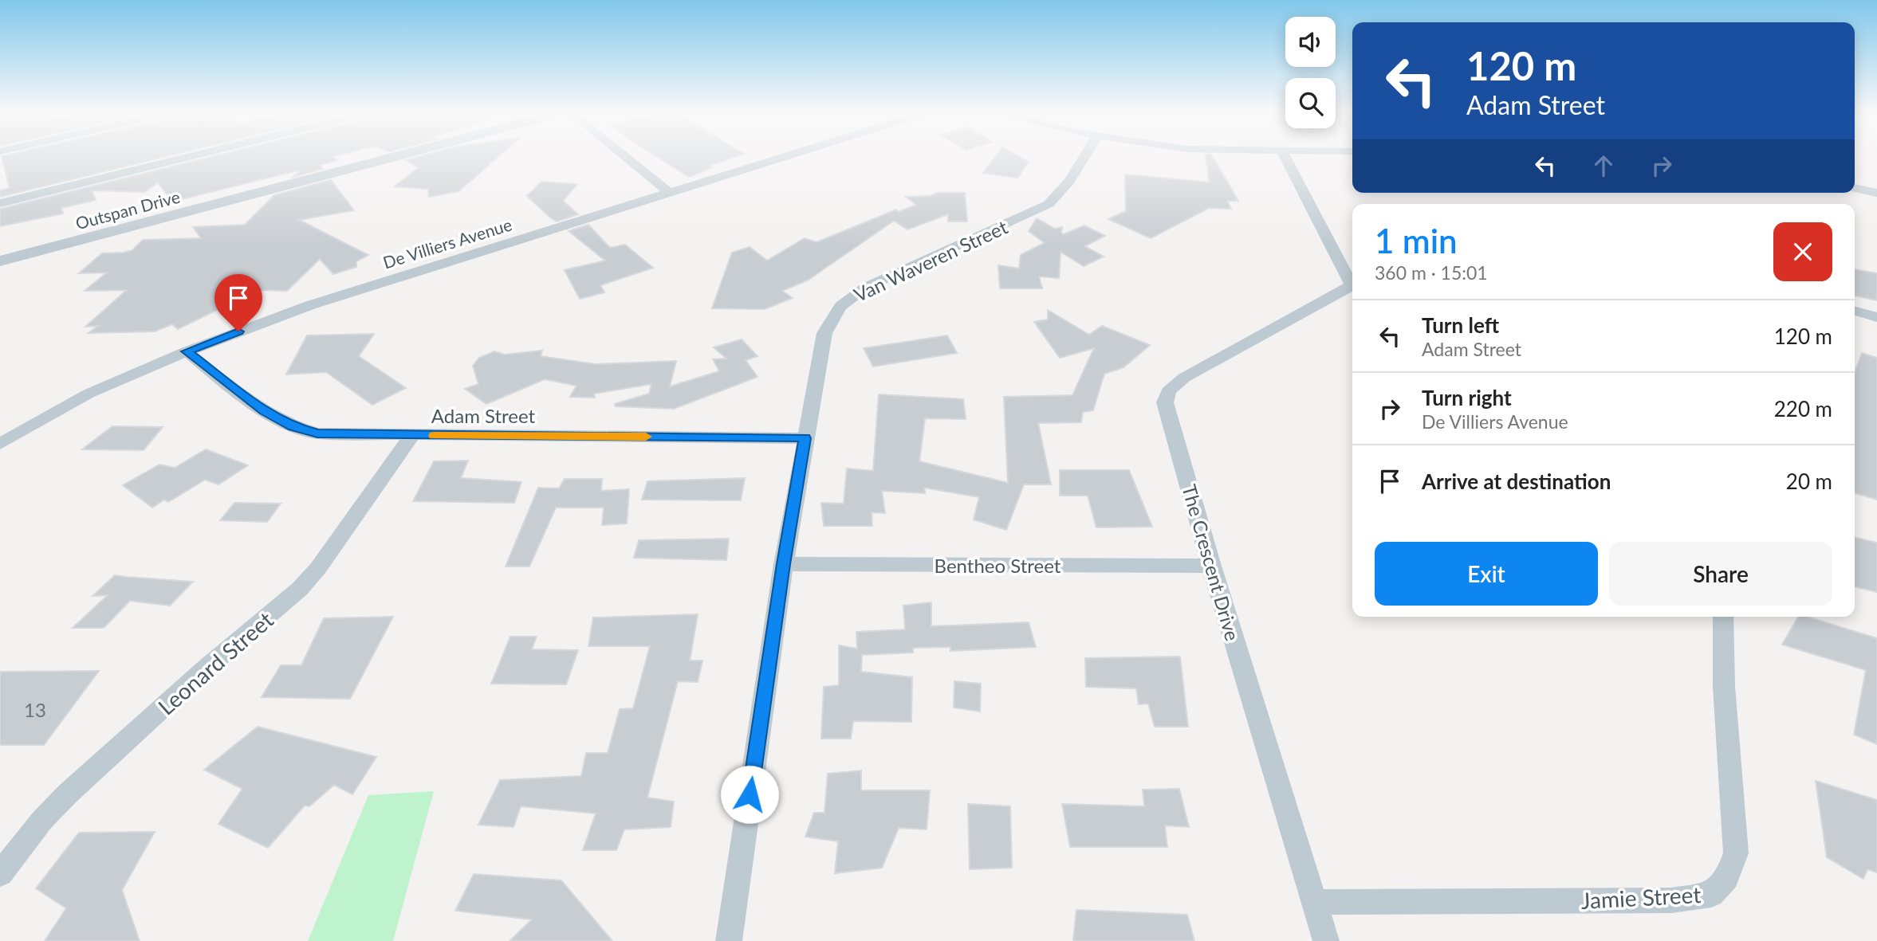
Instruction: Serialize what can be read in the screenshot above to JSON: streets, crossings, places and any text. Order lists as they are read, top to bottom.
{
  "streets": {
    "street": [
      "Outspan Drive",
      "De Villiers Avenue",
      "Van Waveren Street",
      "Adam Street",
      "The Crescent Drive",
      "Bentheo Street",
      "Leonard Street",
      "Jamie Street"
    ]
  },
  "crossings": [
    ["De Villiers Avenue", "Adam Street"],
    ["Van Waveren Street", "Adam Street"],
    ["Van Waveren Street", "Bentheo Street"],
    ["Adam Street", "Leonard Street"],
    ["The Crescent Drive", "Bentheo Street"],
    ["The Crescent Drive", "Jamie Street"]
  ],
  "house_numbers": ["13"],
  "page": {
    "turn": ["120 m", "Adam Street"],
    "heading": ["1 min", "360 m · 15:01"],
    "list": [
      {
        "name": "Turn left",
        "note": "Adam Street",
        "value": "120 m"
      },
      {
        "name": "Turn right",
        "note": "De Villiers Avenue",
        "value": "220 m"
      },
      {
        "name": "Arrive at destination",
        "value": "20 m"
      }
    ],
    "buttons": ["Exit", "Share"]
  }
}
